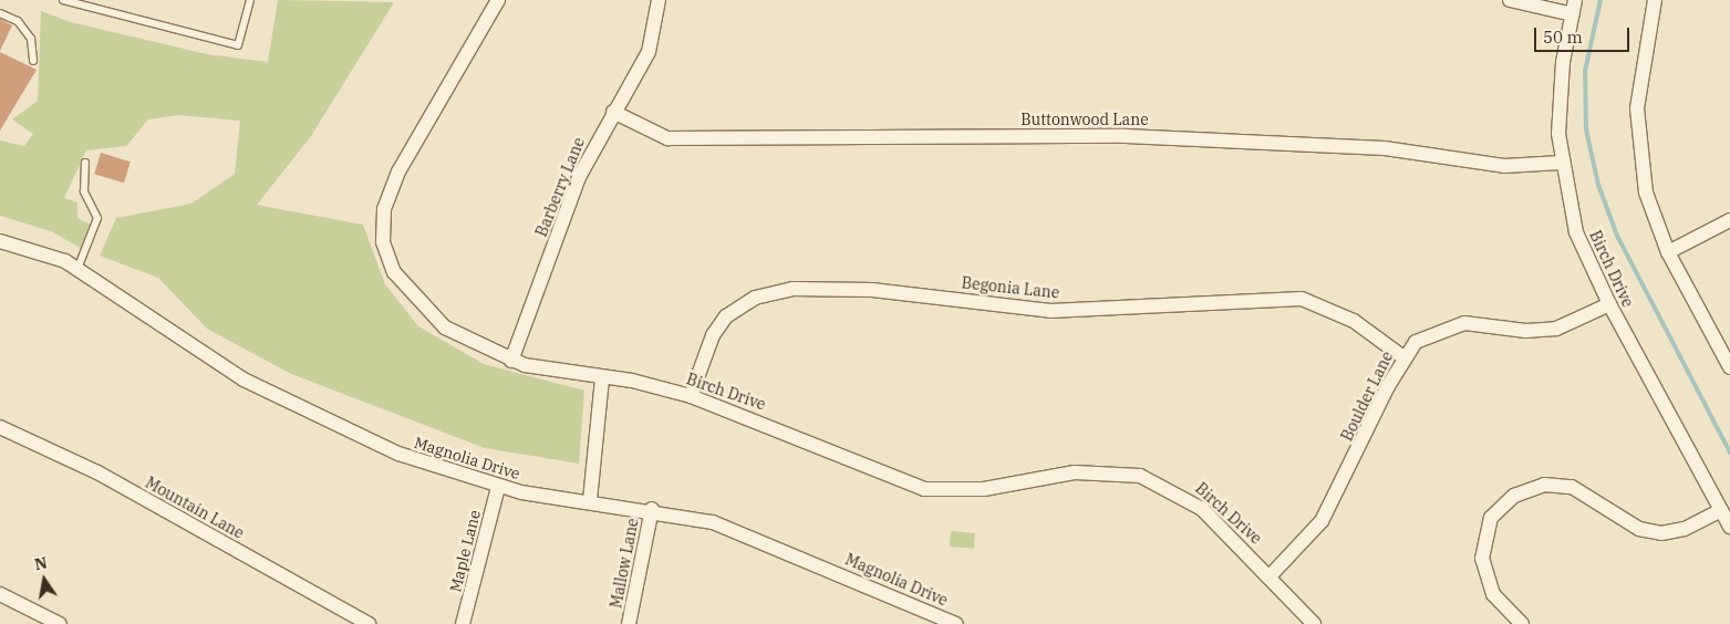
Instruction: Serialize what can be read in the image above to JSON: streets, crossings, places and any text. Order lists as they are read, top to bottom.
{
  "streets": {
    "street": [
      "Buttonwood Lane",
      "Barberry Lane",
      "Birch Drive",
      "Begonia Lane",
      "Boulder Lane",
      "Magnolia Drive",
      "Mountain Lane",
      "Maple Lane",
      "Mallow Lane"
    ]
  },
  "crossings": [
    ["Buttonwood Lane", "Barberry Lane"],
    ["Buttonwood Lane", "Birch Drive"],
    ["Barberry Lane", "Birch Drive"],
    ["Birch Drive", "Begonia Lane"],
    ["Birch Drive", "Boulder Lane"],
    ["Begonia Lane", "Boulder Lane"],
    ["Magnolia Drive", "Maple Lane"],
    ["Magnolia Drive", "Mallow Lane"]
  ],
  "scale_bar": "50 m",
  "north": "top"
}
